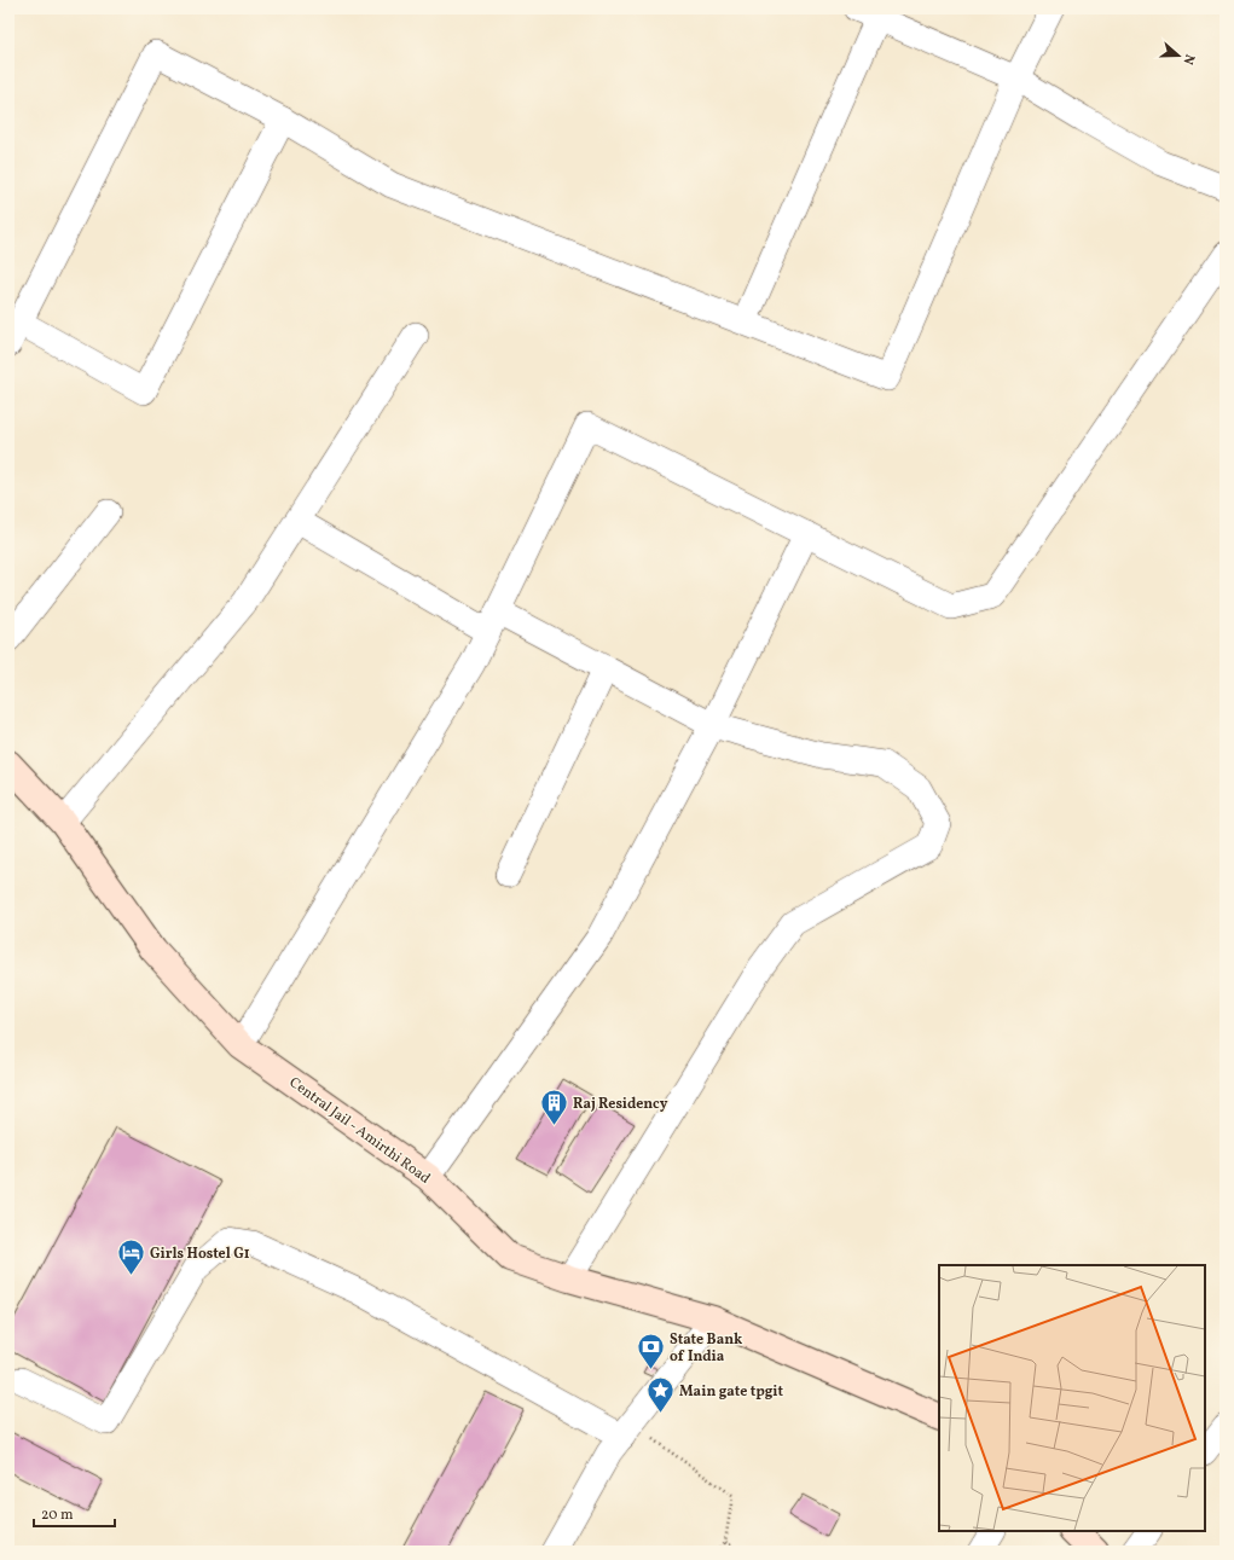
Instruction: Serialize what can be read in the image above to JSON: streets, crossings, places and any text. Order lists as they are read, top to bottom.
{
  "streets": {
    "main road": ["Central Jail - Amirthi Road"]
  },
  "places": {
    "building": ["Raj Residency"],
    "hotel": ["Girls Hostel G1"],
    "bank": ["State Bank of India"],
    "place": ["Main gate tpgit"]
  },
  "scale_bar": "20 m",
  "north": "right"
}
